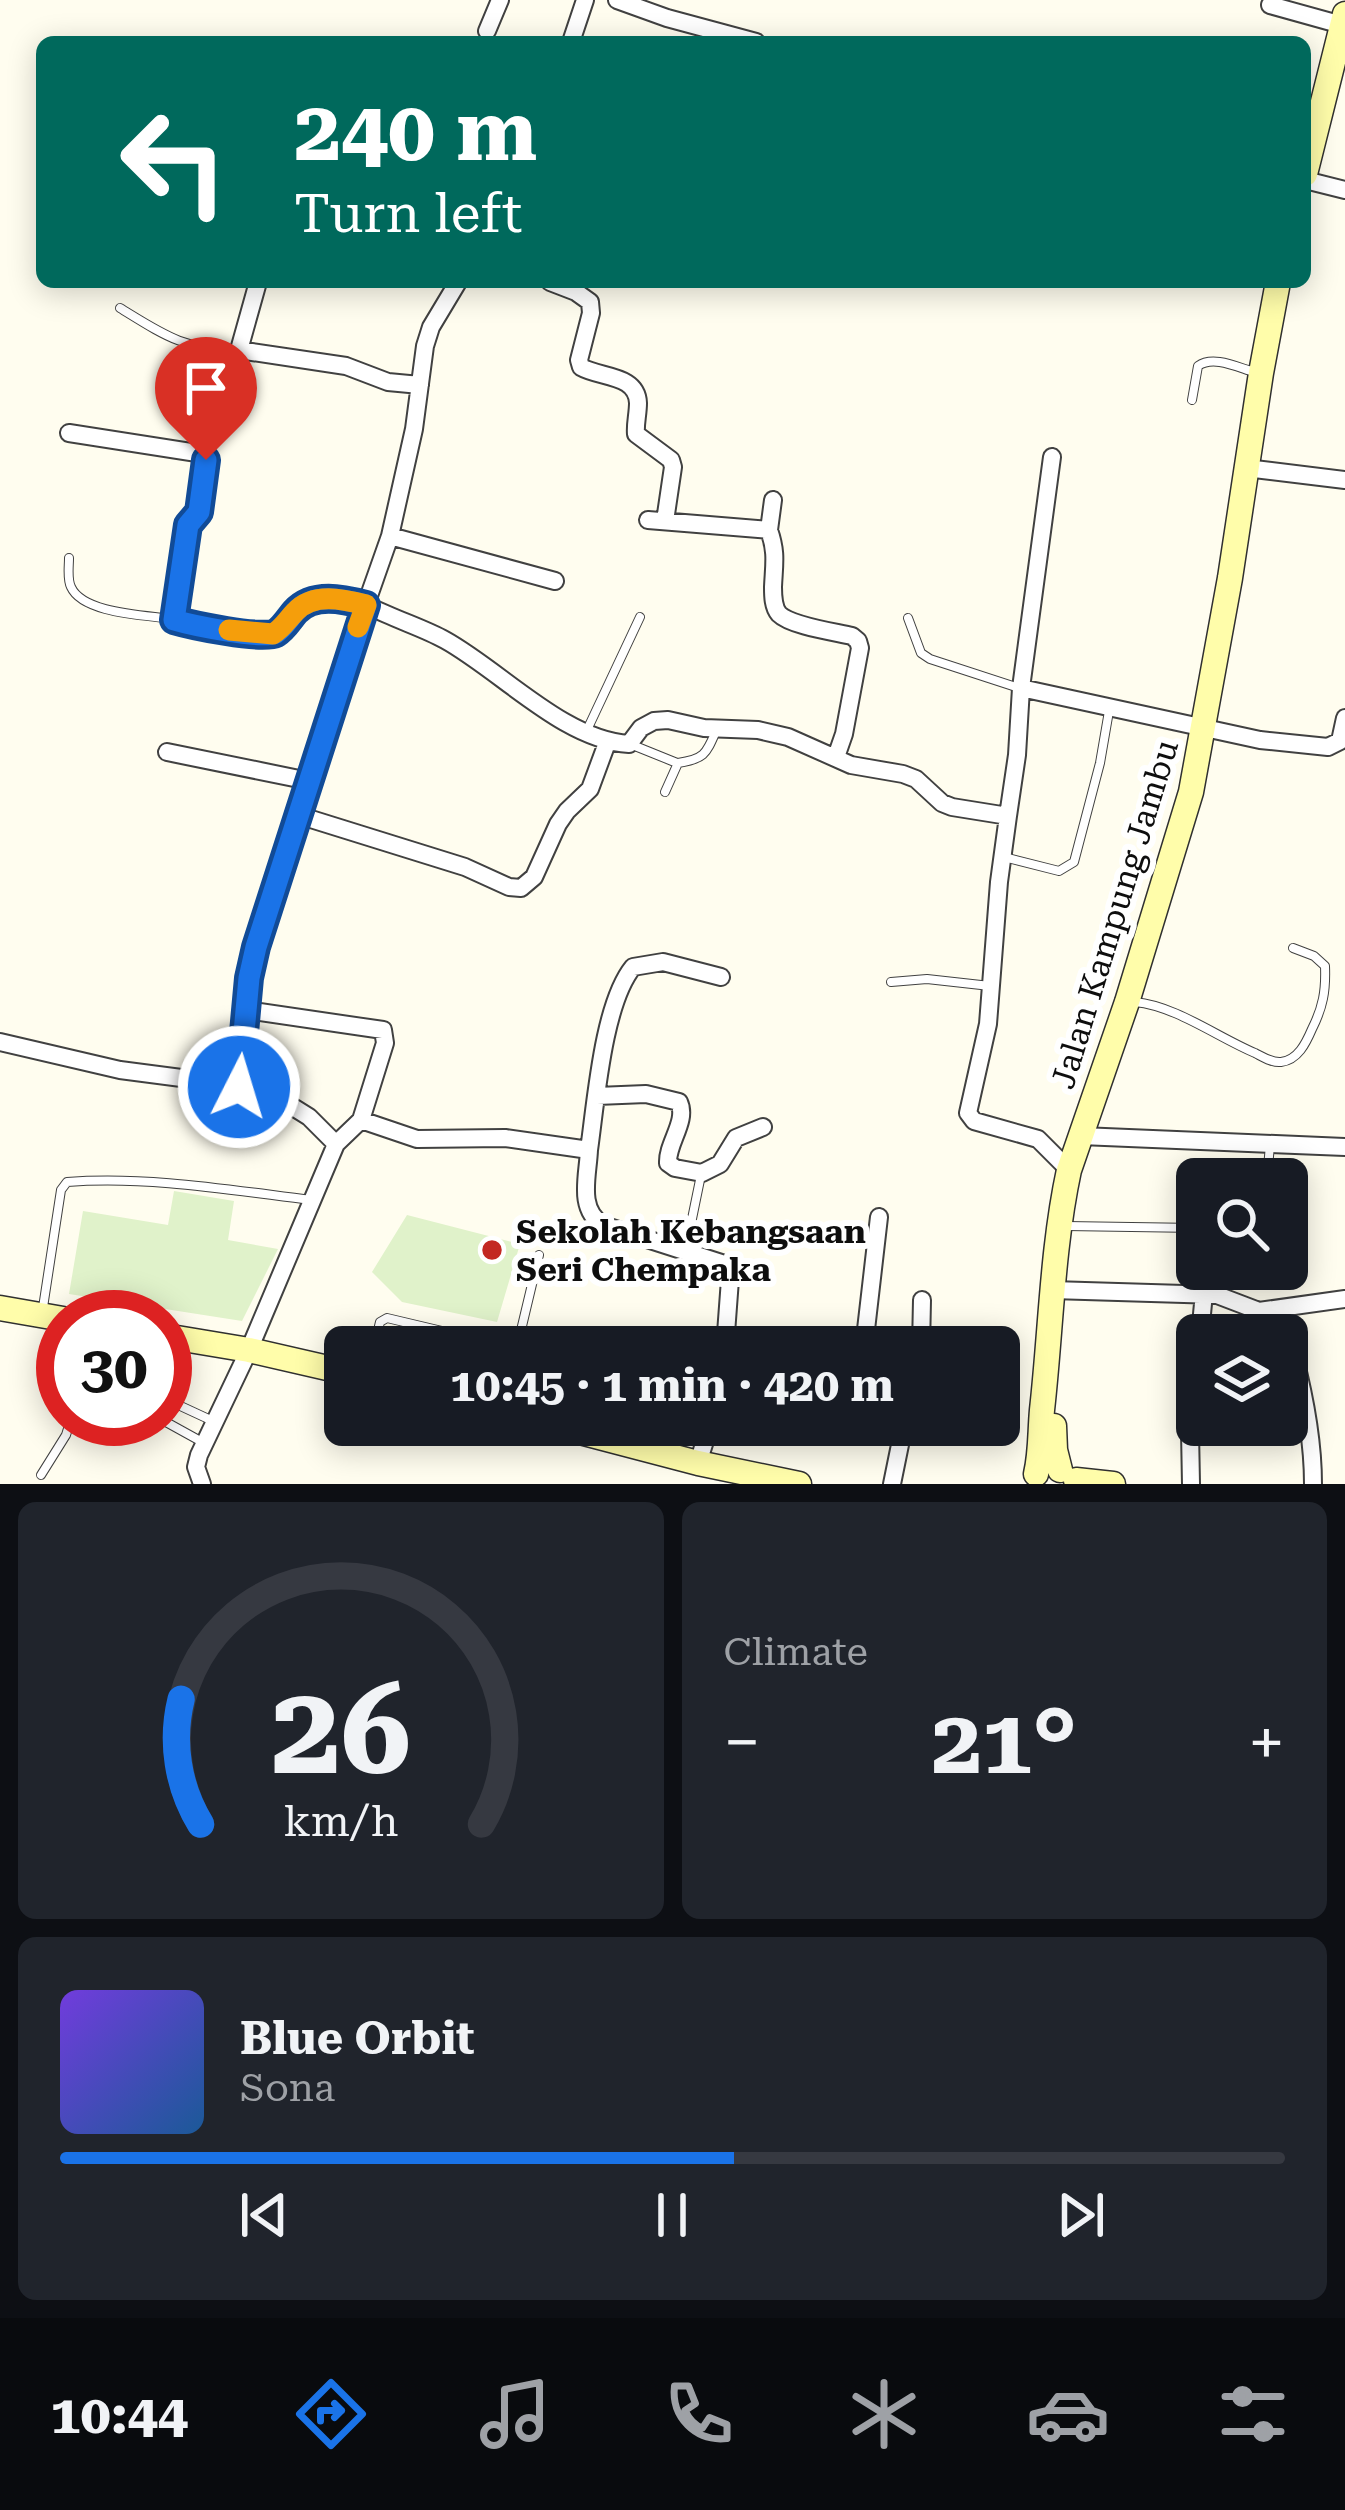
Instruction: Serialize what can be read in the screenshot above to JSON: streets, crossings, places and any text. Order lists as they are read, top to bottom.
{
  "streets": {
    "street": ["Jalan Kampung Jambu"]
  },
  "places": ["Sekolah Kebangsaan Seri Chempaka"],
  "page": {
    "turn": ["240 m", "Turn left"],
    "limit": "30",
    "trip": "10:45 · 1 min · 420 m",
    "tile": "Climate",
    "heat": ["−", "21°", "+"],
    "song": ["Blue Orbit", "Sona"],
    "tabs": "10:44",
    "gauge": ["26", "km/h"]
  }
}
